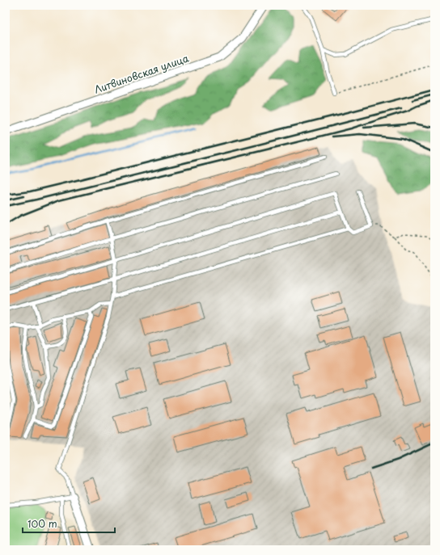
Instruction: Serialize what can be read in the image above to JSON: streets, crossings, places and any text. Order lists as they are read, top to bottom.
{
  "streets": {
    "street": ["Литвиновская улица"]
  },
  "scale_bar": "100 m"
}
